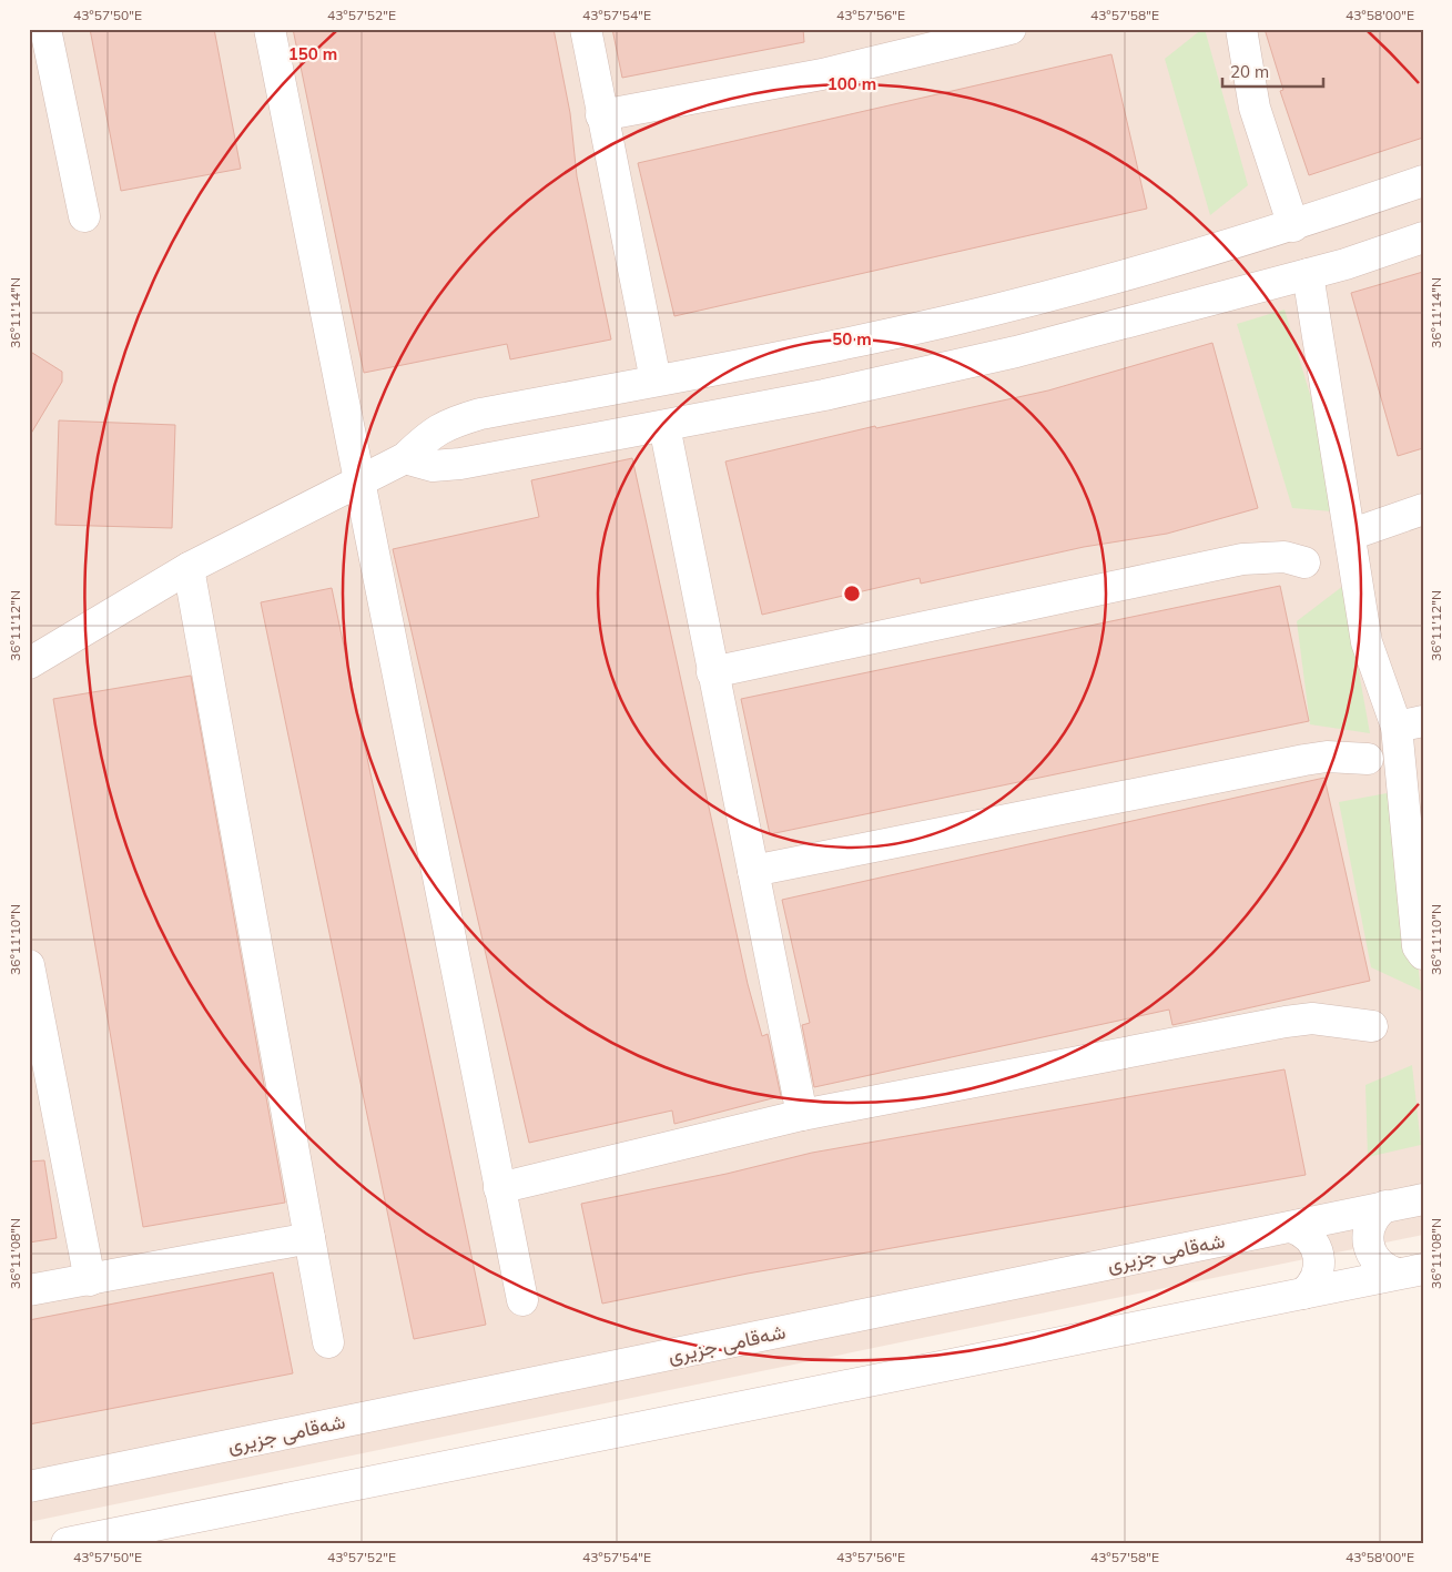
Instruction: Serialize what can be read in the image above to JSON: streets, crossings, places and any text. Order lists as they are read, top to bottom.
{
  "streets": {
    "street": ["شەقامی جزیری"]
  },
  "scale_bar": "20 m",
  "coordinates": [
    "43°57'50\"E",
    "43°57'52\"E",
    "43°57'54\"E",
    "43°57'56\"E",
    "43°57'58\"E",
    "43°58'00\"E",
    "36°11'14\"N",
    "36°11'12\"N",
    "36°11'10\"N",
    "36°11'08\"N"
  ],
  "rings": ["150 m", "100 m", "50 m"]
}
